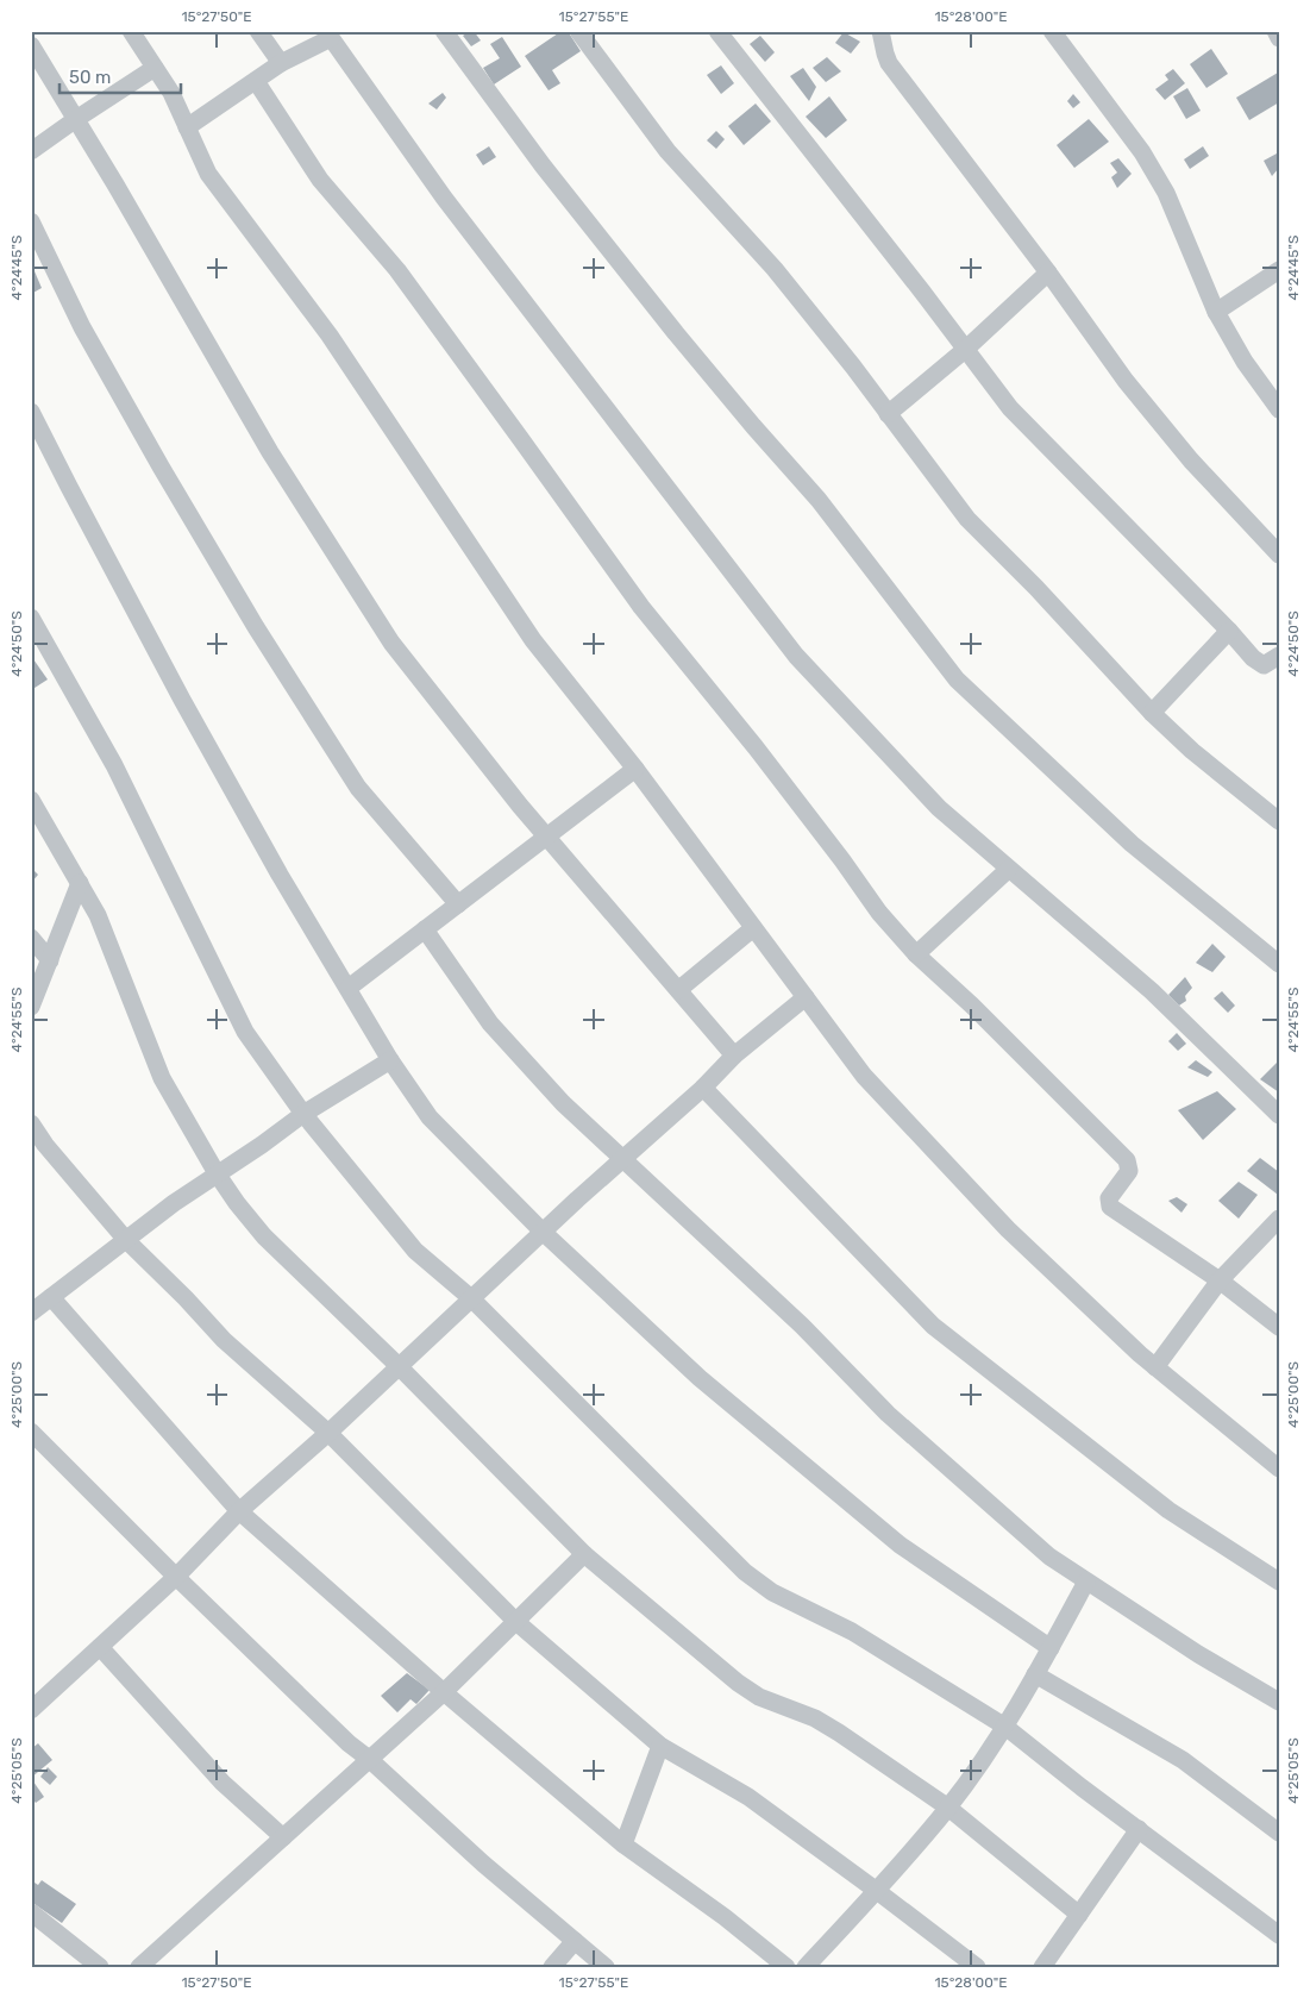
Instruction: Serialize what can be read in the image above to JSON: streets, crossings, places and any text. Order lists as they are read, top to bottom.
{
  "scale_bar": "50 m",
  "coordinates": [
    "15°27'50\"E",
    "15°27'55\"E",
    "15°28'00\"E",
    "4°24'45\"S",
    "4°24'50\"S",
    "4°24'55\"S",
    "4°25'00\"S",
    "4°25'05\"S"
  ]
}
